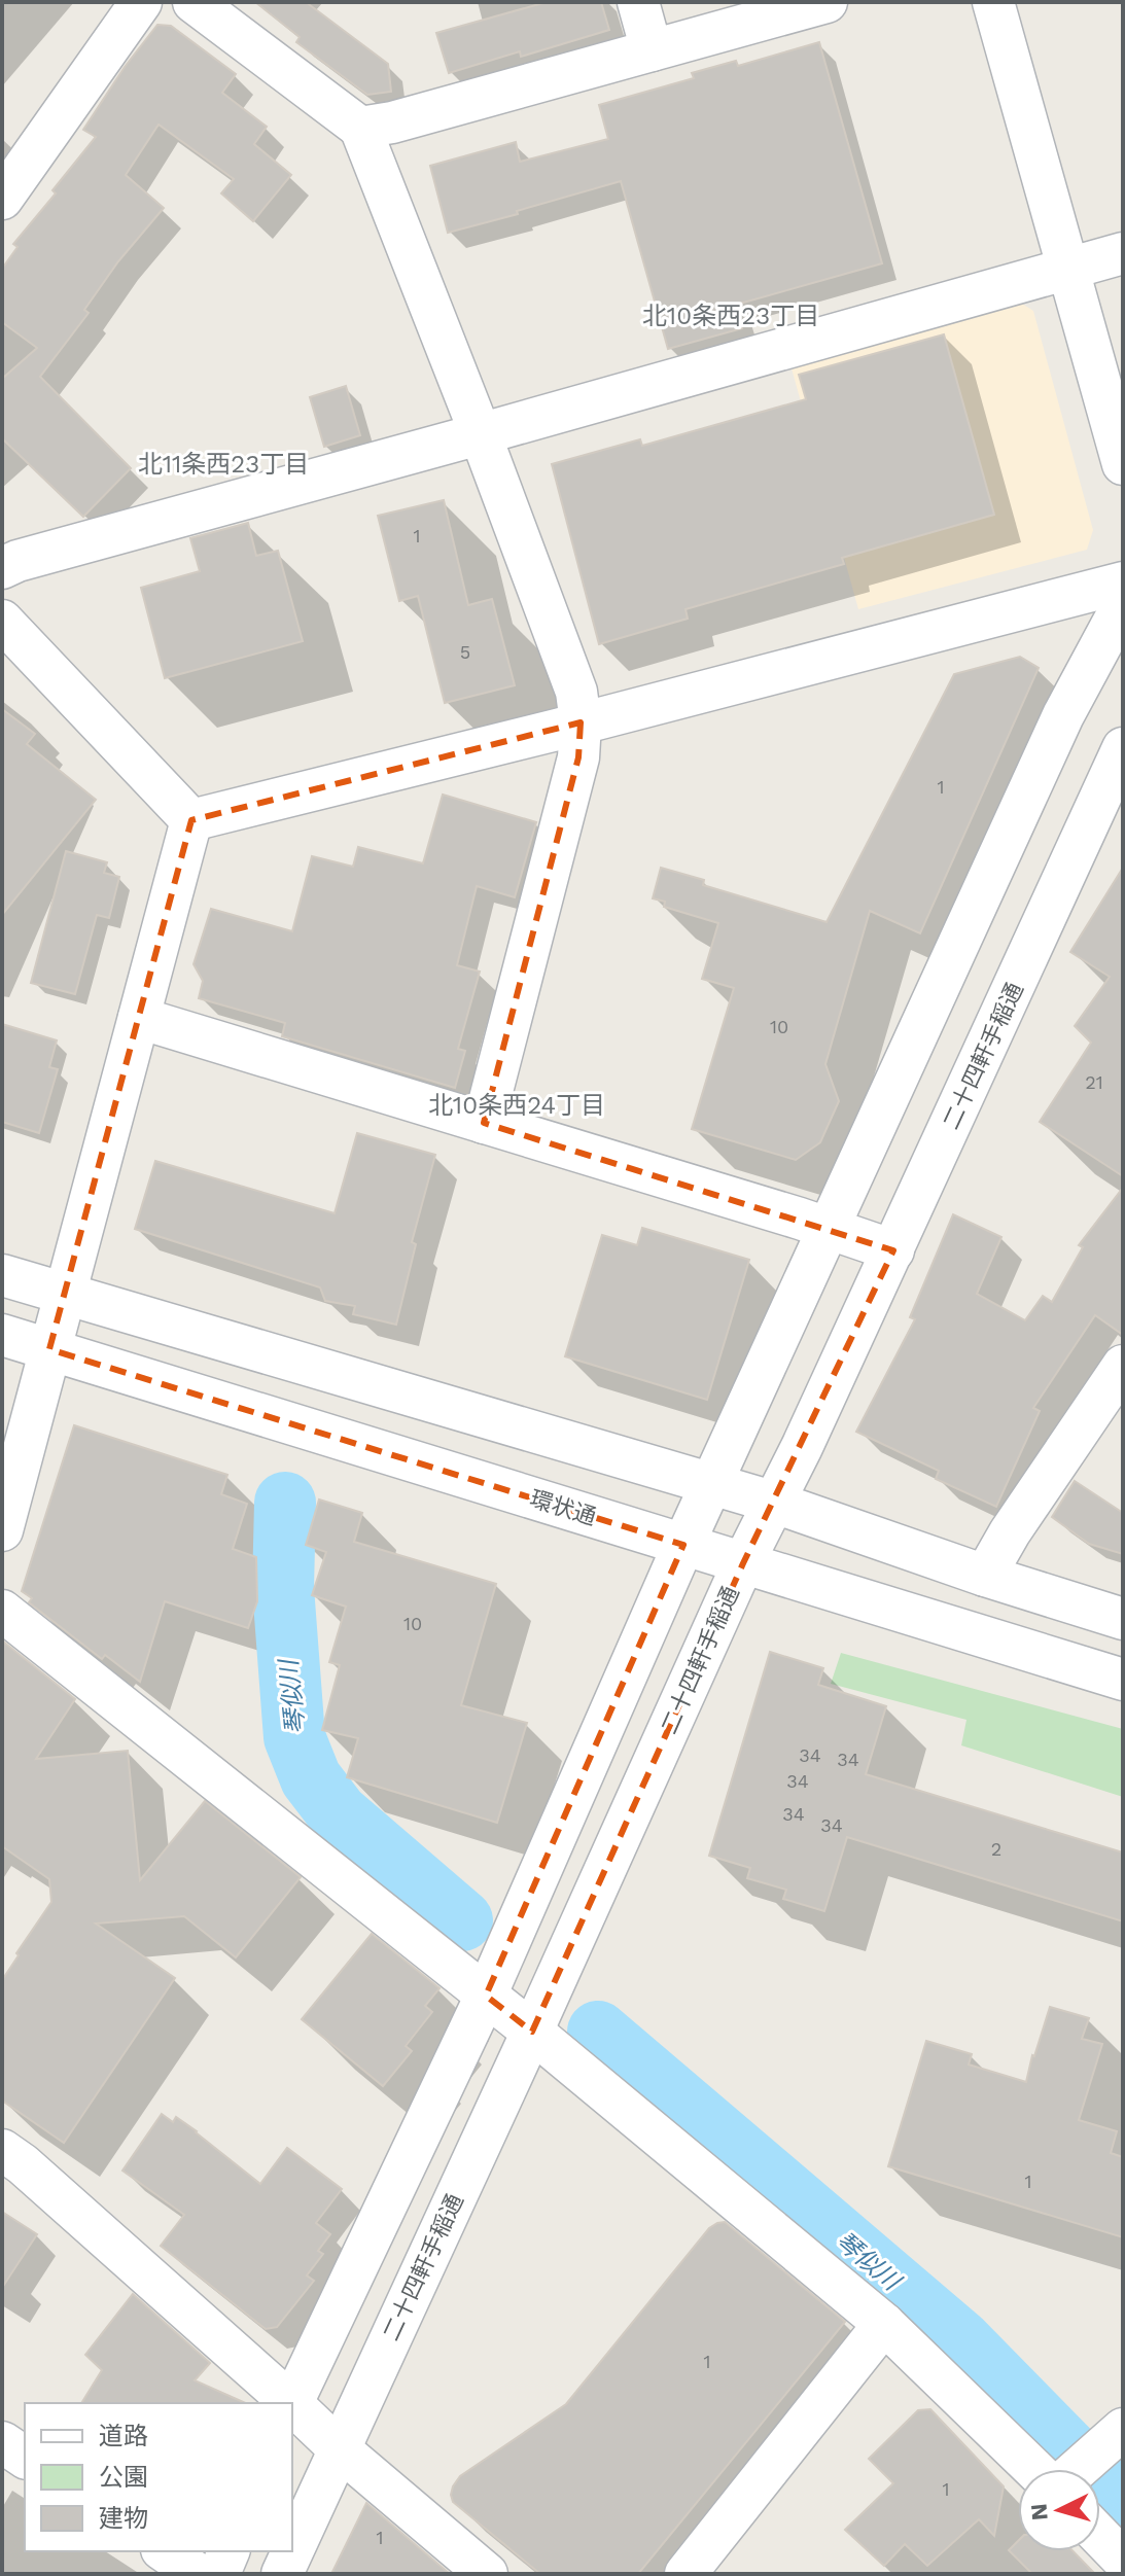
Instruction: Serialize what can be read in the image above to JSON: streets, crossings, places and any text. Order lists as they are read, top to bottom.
{
  "streets": {
    "street": ["二十四軒手稲通", "環状通"]
  },
  "crossings": [
    ["二十四軒手稲通", "環状通"]
  ],
  "districts": ["北10条西23丁目", "北11条西23丁目", "北10条西24丁目"],
  "water": ["琴似川"],
  "house_numbers": [
    "1",
    "5",
    "1",
    "10",
    "21",
    "10",
    "34",
    "34",
    "34",
    "34",
    "34",
    "2",
    "1",
    "1",
    "1",
    "1"
  ],
  "legend": ["道路", "公園", "建物"],
  "north": "left"
}
